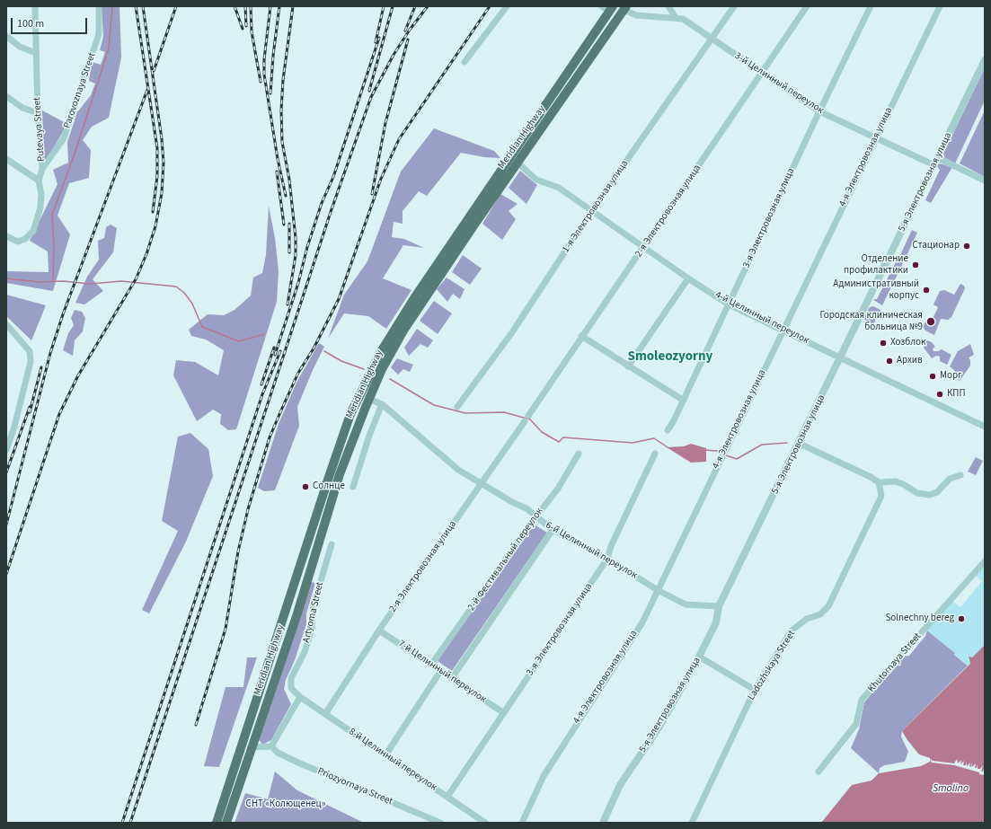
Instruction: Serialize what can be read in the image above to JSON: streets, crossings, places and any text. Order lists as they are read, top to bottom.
{
  "streets": {
    "main road": ["Meridian Highway"],
    "street": [
      "3-й Целинный переулок",
      "Parovoznaya Street",
      "Putevaya Street",
      "4-я Электровозная улица",
      "5-я Электровозная улица",
      "1-я Электровозная улица",
      "2-я Электровозная улица",
      "3-я Электровозная улица",
      "4-й Целинный переулок",
      "6-й Целинный переулок",
      "2-й Фестивальный переулок",
      "Artyoma Street",
      "Khutornaya Street",
      "Ladozhskaya Street",
      "7-й Целинный переулок",
      "8-й Целинный переулок",
      "Priozyornaya Street"
    ]
  },
  "crossings": [
    ["3-й Целинный переулок", "Meridian Highway"],
    ["3-й Целинный переулок", "4-я Электровозная улица"],
    ["3-й Целинный переулок", "5-я Электровозная улица"],
    ["3-й Целинный переулок", "1-я Электровозная улица"],
    ["3-й Целинный переулок", "2-я Электровозная улица"],
    ["3-й Целинный переулок", "3-я Электровозная улица"],
    ["Parovoznaya Street", "Putevaya Street"],
    ["Meridian Highway", "4-й Целинный переулок"],
    ["Meridian Highway", "6-й Целинный переулок"],
    ["4-я Электровозная улица", "4-й Целинный переулок"],
    ["4-я Электровозная улица", "6-й Целинный переулок"],
    ["5-я Электровозная улица", "4-й Целинный переулок"],
    ["5-я Электровозная улица", "6-й Целинный переулок"],
    ["1-я Электровозная улица", "4-й Целинный переулок"],
    ["2-я Электровозная улица", "4-й Целинный переулок"],
    ["2-я Электровозная улица", "6-й Целинный переулок"],
    ["2-я Электровозная улица", "7-й Целинный переулок"],
    ["2-я Электровозная улица", "8-й Целинный переулок"],
    ["3-я Электровозная улица", "4-й Целинный переулок"],
    ["3-я Электровозная улица", "6-й Целинный переулок"],
    ["3-я Электровозная улица", "7-й Целинный переулок"],
    ["3-я Электровозная улица", "8-й Целинный переулок"],
    ["6-й Целинный переулок", "2-й Фестивальный переулок"],
    ["2-й Фестивальный переулок", "7-й Целинный переулок"],
    ["Artyoma Street", "8-й Целинный переулок"]
  ],
  "districts": ["Smoleozyorny"],
  "water": ["Smolino"],
  "parks": ["СНТ «Колющенец»"],
  "places": [
    "Стационар",
    "Отделение профилактики",
    "Административный корпус",
    "Городская клиническая больница №9",
    "Хозблок",
    "Архив",
    "Морг",
    "КПП",
    "Солнце",
    "Solnechny bereg"
  ],
  "scale_bar": "100 m"
}
